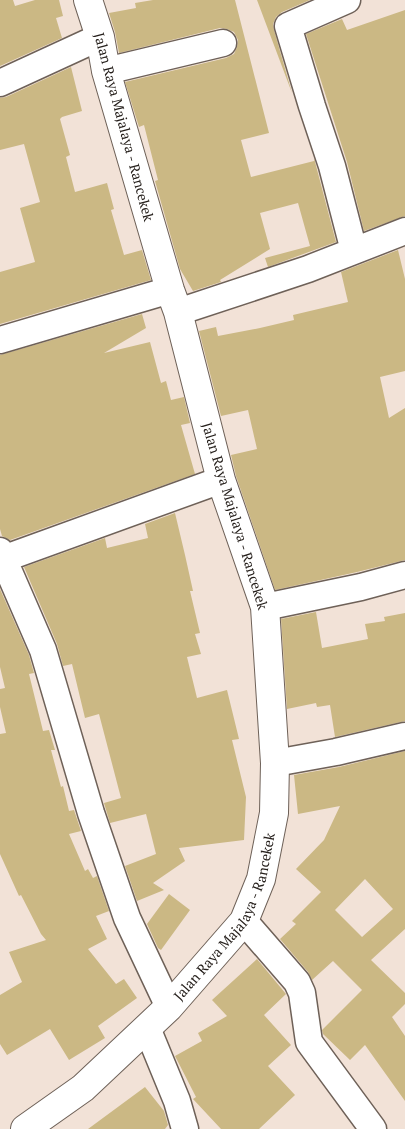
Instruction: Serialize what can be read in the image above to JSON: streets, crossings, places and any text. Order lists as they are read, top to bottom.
{
  "streets": {
    "main road": ["Jalan Raya Majalaya - Rancekek"]
  }
}
